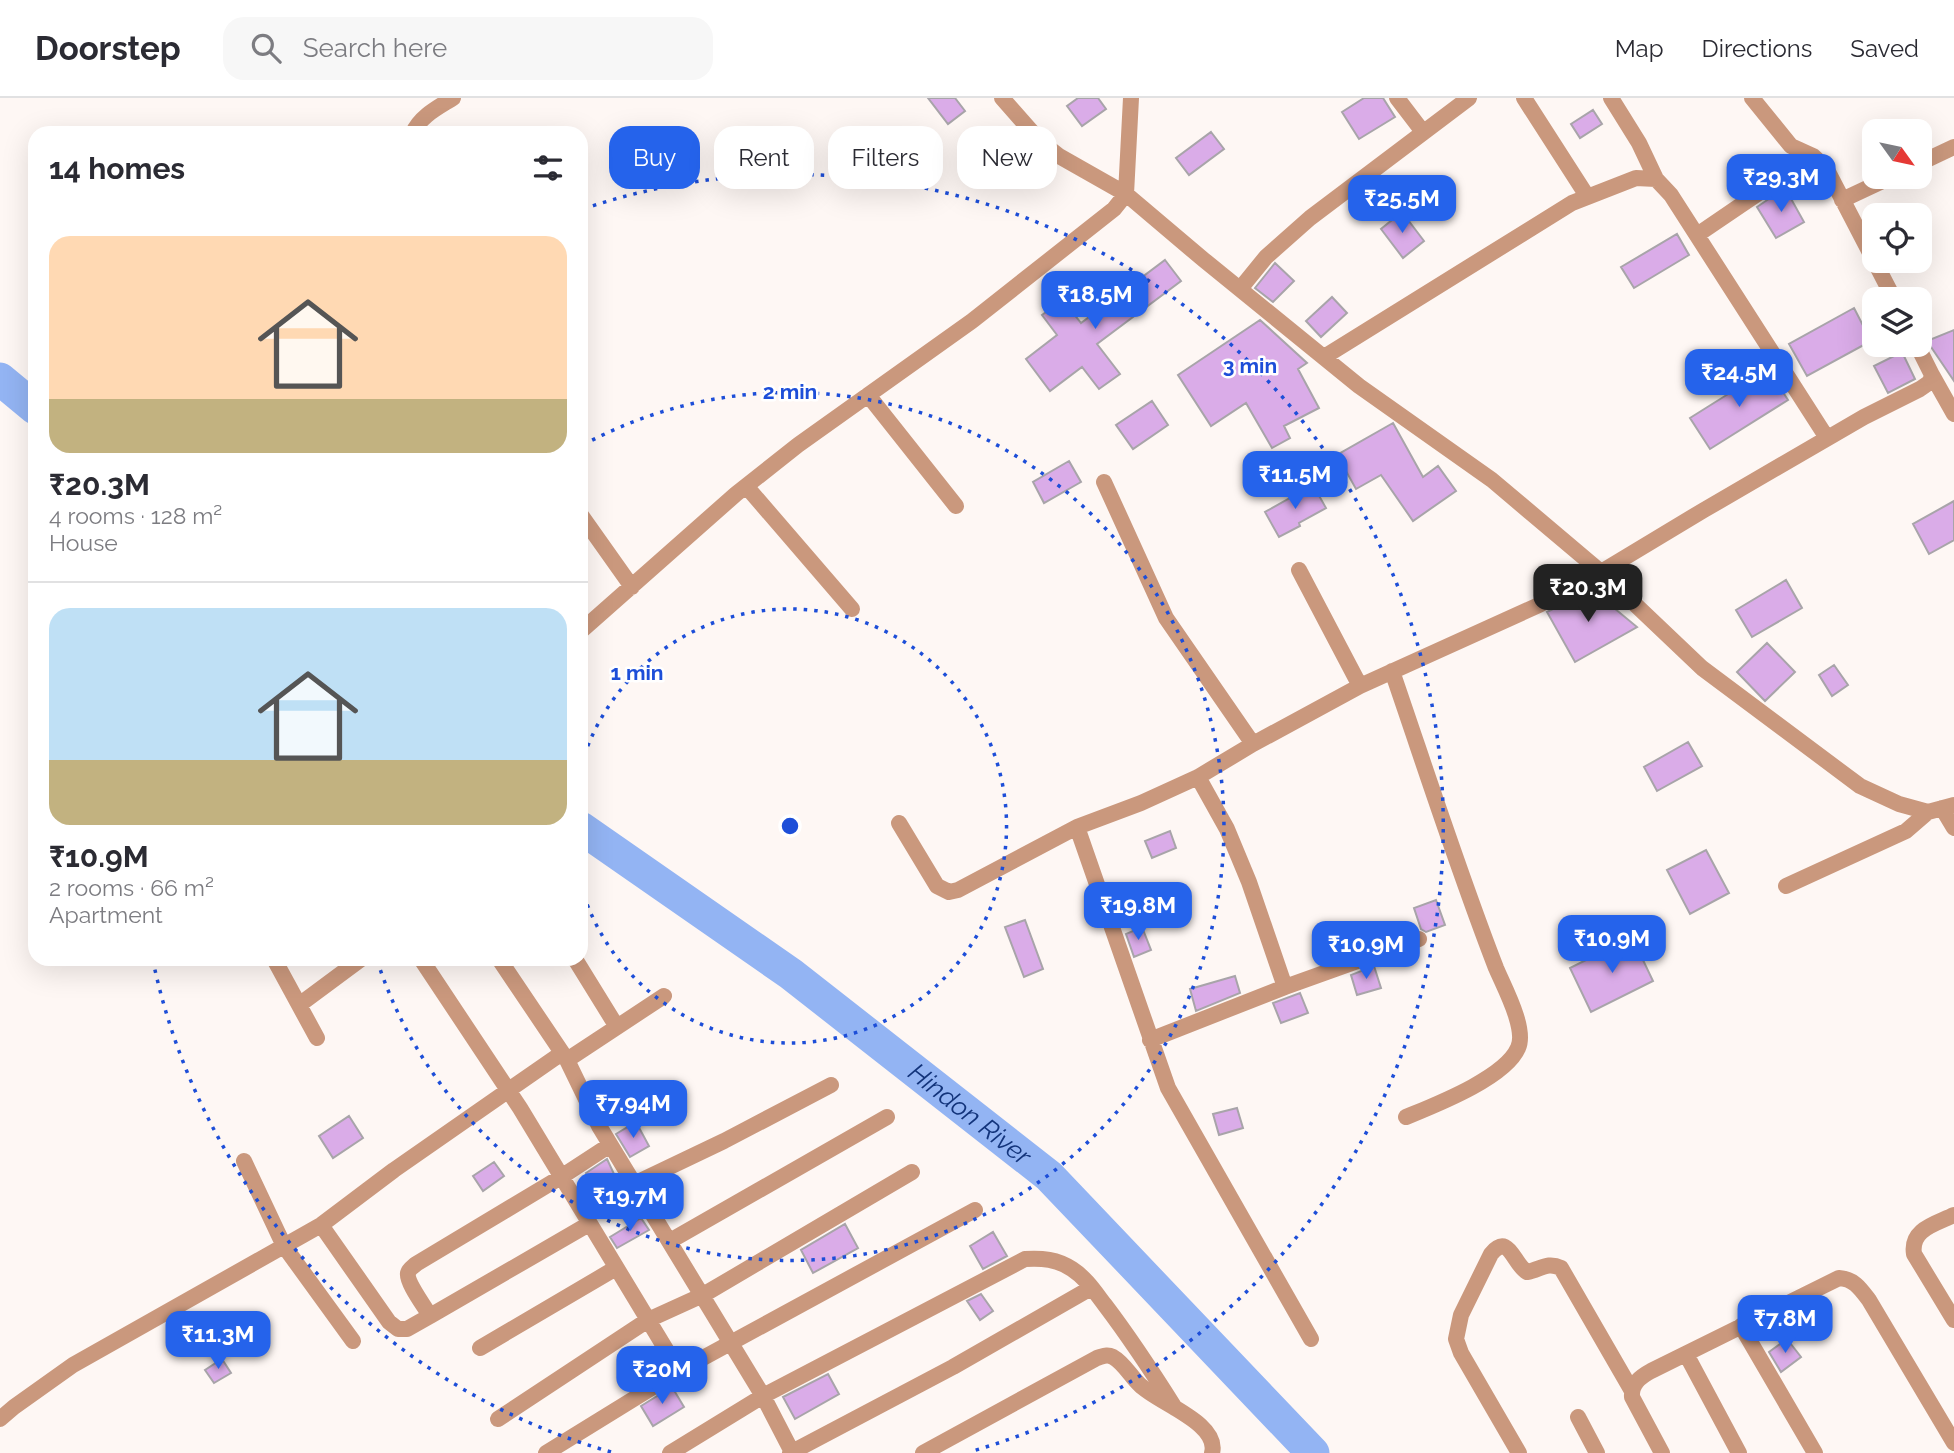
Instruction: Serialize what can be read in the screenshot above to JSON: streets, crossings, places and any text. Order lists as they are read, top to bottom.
{
  "water": ["Hindon River"],
  "north": "bottom right",
  "page": {
    "header": "Doorstep",
    "search": "Search here",
    "nav": ["Map", "Directions", "Saved"],
    "chip": [
      "Buy",
      "Rent",
      "Filters",
      "New"
    ],
    "heading": "14 homes",
    "price": [
      "₹29.3M",
      "₹25.5M",
      "₹18.5M",
      "₹24.5M",
      "₹11.5M",
      "₹20.3M",
      "₹19.8M",
      "₹10.9M",
      "₹10.9M",
      "₹7.94M",
      "₹19.7M",
      "₹7.8M",
      "₹11.3M",
      "₹20M"
    ],
    "list": [
      {
        "name": "₹20.3M",
        "note": "4 rooms · 128 m² · House"
      },
      {
        "name": "₹10.9M",
        "note": "2 rooms · 66 m² · Apartment"
      }
    ]
  },
  "rings": ["3 min", "2 min", "1 min"]
}
